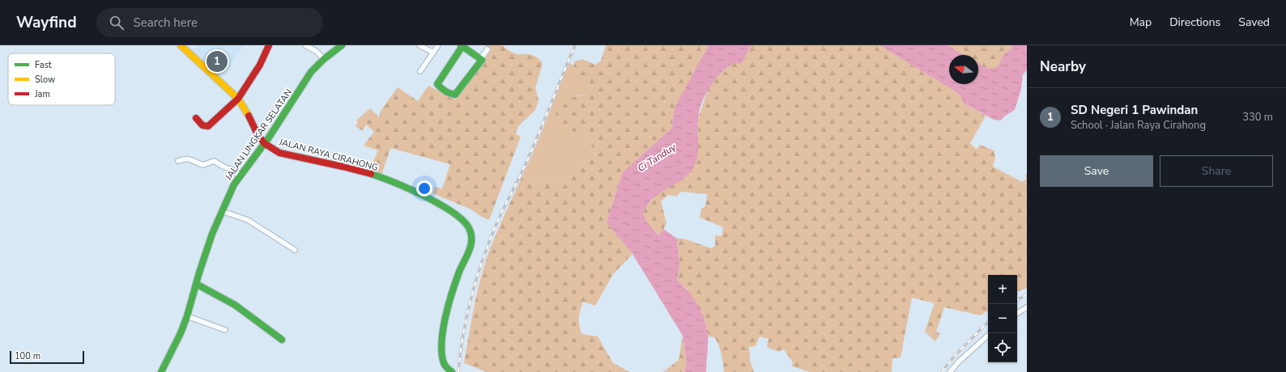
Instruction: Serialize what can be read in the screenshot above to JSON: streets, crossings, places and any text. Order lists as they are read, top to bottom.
{
  "streets": {
    "street": ["JALAN LINGKAR SELATAN", "JALAN RAYA CIRAHONG"]
  },
  "crossings": [
    ["JALAN LINGKAR SELATAN", "JALAN RAYA CIRAHONG"]
  ],
  "water": ["Ci Tanduy"],
  "legend": ["Fast", "Slow", "Jam"],
  "scale_bar": "100 m",
  "north": "left",
  "page": {
    "header": "Wayfind",
    "search": "Search here",
    "nav": ["Map", "Directions", "Saved"],
    "heading": "Nearby",
    "pins": "1",
    "list": [
      {
        "mark": "1",
        "name": "SD Negeri 1 Pawindan",
        "note": "School · Jalan Raya Cirahong",
        "value": "330 m"
      }
    ],
    "buttons": ["Save", "Share"],
    "map_buttons": ["+", "−"],
    "scale": "100 m"
  }
}
